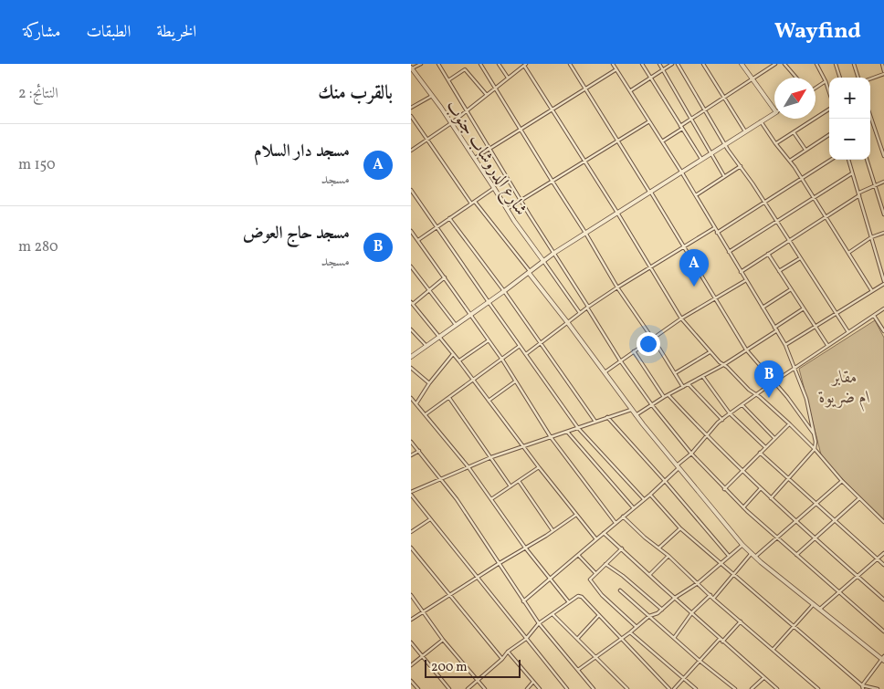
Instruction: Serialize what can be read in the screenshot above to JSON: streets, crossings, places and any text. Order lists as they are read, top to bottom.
{
  "streets": {
    "street": ["شارع الدروشاب جنوب"]
  },
  "parks": ["مقابر ام ضريوة"],
  "scale_bar": "200 m",
  "north": "top right",
  "page": {
    "header": "Wayfind",
    "nav": ["الخريطة", "الطبقات", "مشاركة"],
    "heading": ["بالقرب منك", "النتائج: 2"],
    "map_buttons": ["+", "−"],
    "list": [
      {
        "mark": "A",
        "name": "مسجد دار السلام",
        "note": "مسجد",
        "value": "150 m"
      },
      {
        "mark": "B",
        "name": "مسجد حاج العوض",
        "note": "مسجد",
        "value": "280 m"
      }
    ],
    "pins": ["A", "B"],
    "scale": "200 m"
  }
}
